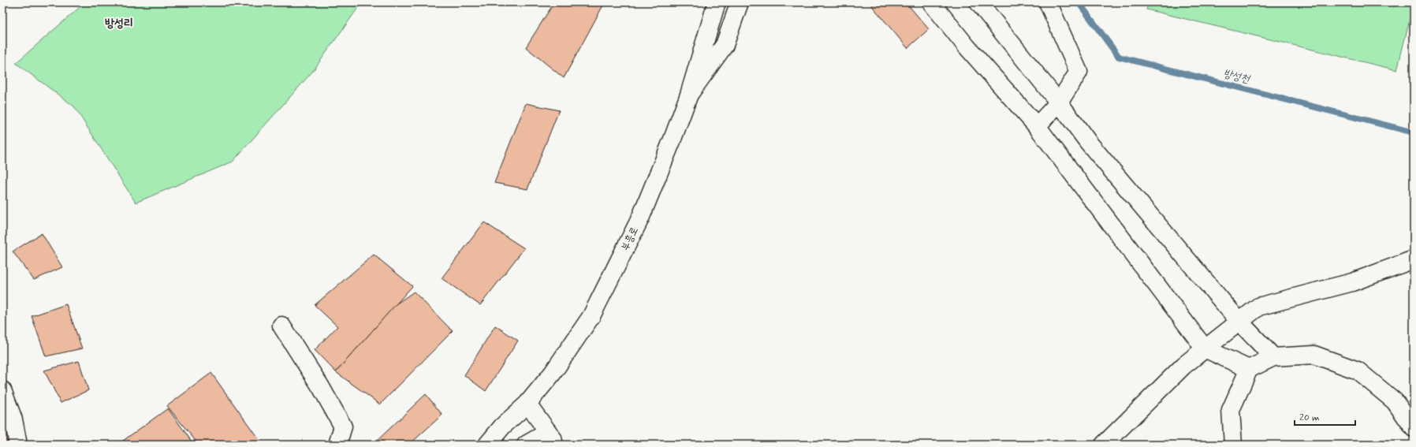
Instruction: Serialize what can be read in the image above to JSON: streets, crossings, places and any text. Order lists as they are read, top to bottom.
{
  "streets": {
    "main road": ["부흥로"]
  },
  "districts": ["방성리"],
  "water": ["방성천"],
  "scale_bar": "20 m"
}
